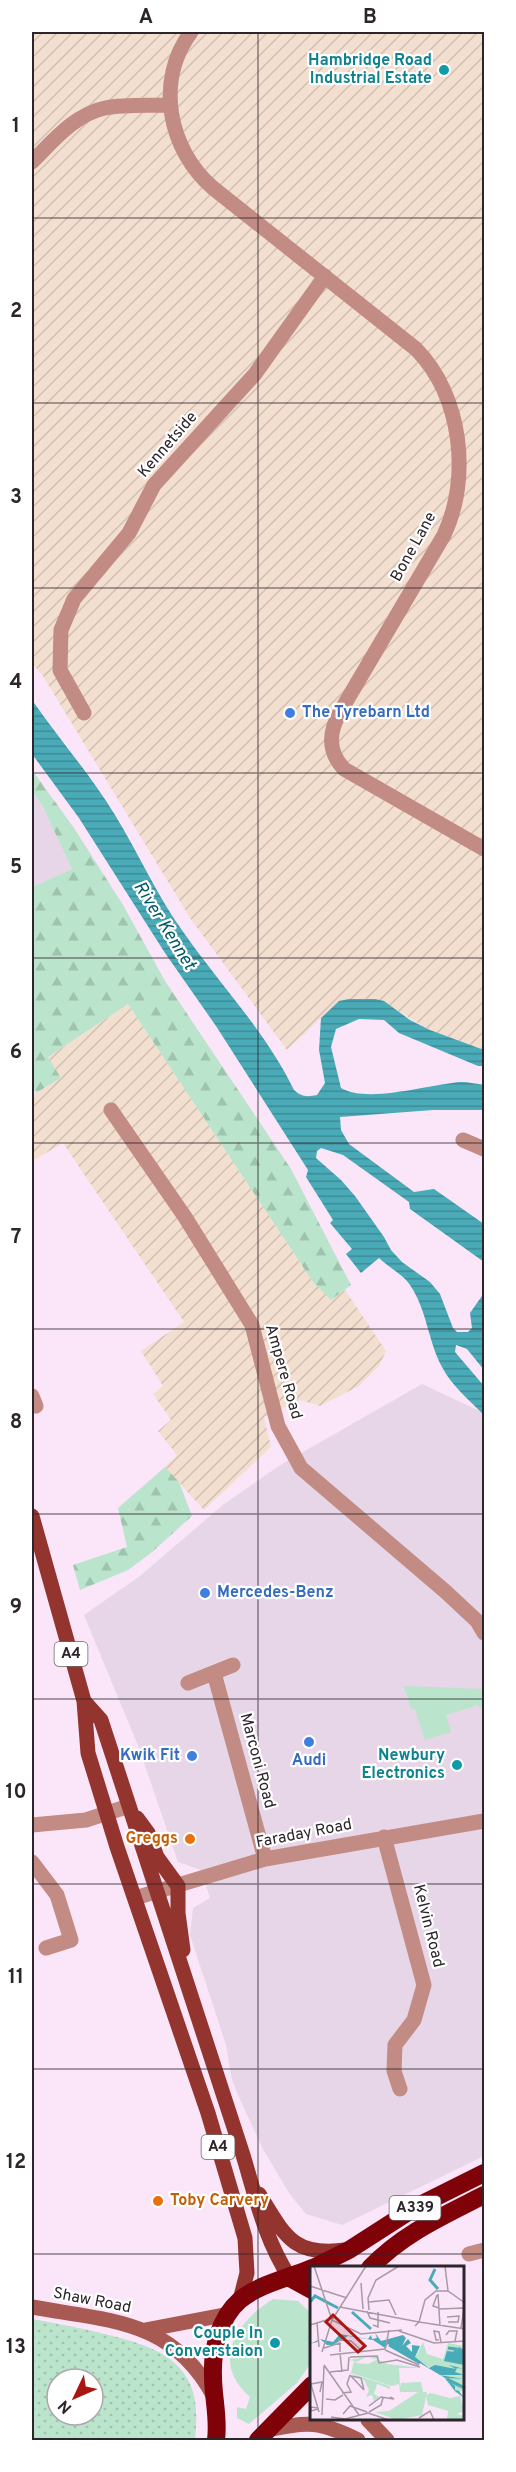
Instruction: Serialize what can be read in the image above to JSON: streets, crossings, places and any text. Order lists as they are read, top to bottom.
{
  "streets": {
    "highway": ["A339"],
    "main road": ["A4", "Shaw Road"],
    "street": [
      "Kennetside",
      "Bone Lane",
      "Ampere Road",
      "Marconi Road",
      "Faraday Road",
      "Kelvin Road"
    ]
  },
  "crossings": [
    ["Kennetside", "Bone Lane"],
    ["A4", "Faraday Road"],
    ["A4", "A339"],
    ["A4", "Shaw Road"],
    ["Marconi Road", "Faraday Road"],
    ["Faraday Road", "Kelvin Road"],
    ["A339", "Shaw Road"]
  ],
  "water": ["River Kennet"],
  "places": [
    "Hambridge Road Industrial Estate",
    "The Tyrebarn Ltd",
    "Mercedes-Benz",
    "Audi",
    "Kwik Fit",
    "Newbury Electronics",
    "Greggs",
    "Toby Carvery",
    "Couple In Converstaion"
  ],
  "north": "bottom left",
  "grid": {
    "columns": ["A", "B"],
    "rows": [
      "1",
      "2",
      "3",
      "4",
      "5",
      "6",
      "7",
      "8",
      "9",
      "10",
      "11",
      "12",
      "13"
    ]
  }
}
